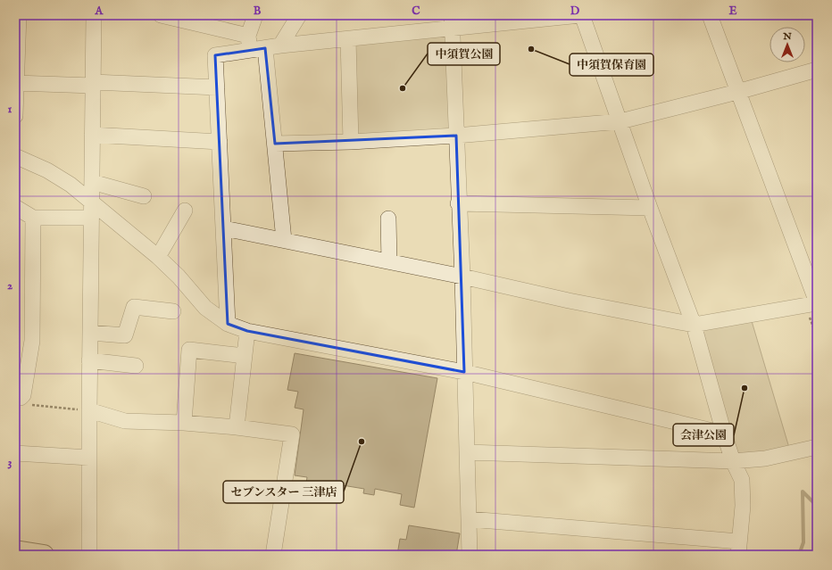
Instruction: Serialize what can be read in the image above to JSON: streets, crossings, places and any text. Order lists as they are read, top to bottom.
{
  "places": [
    "中須賀保育園",
    "中須賀公園",
    "会津公園",
    "セブンスター 三津店"
  ],
  "north": "top",
  "grid": {
    "columns": [
      "A",
      "B",
      "C",
      "D",
      "E"
    ],
    "rows": ["1", "2", "3"]
  }
}
